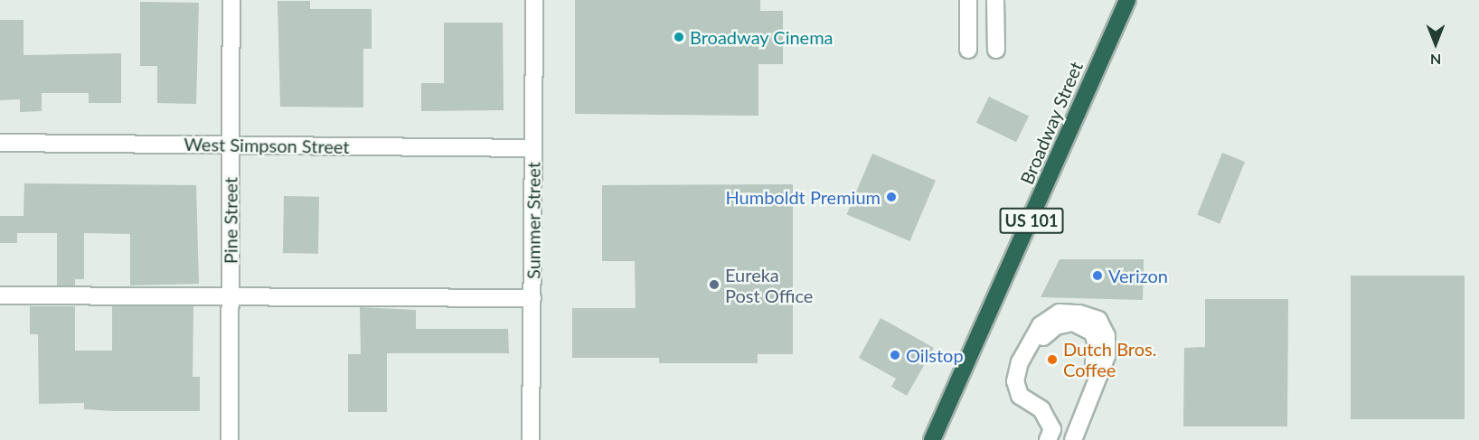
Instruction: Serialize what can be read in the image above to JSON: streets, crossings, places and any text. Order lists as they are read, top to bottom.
{
  "streets": {
    "highway": ["Broadway Street", "US 101"],
    "street": ["West Simpson Street", "Pine Street", "Summer Street"]
  },
  "crossings": [
    ["West Simpson Street", "Pine Street"],
    ["West Simpson Street", "Summer Street"]
  ],
  "places": [
    "Broadway Cinema",
    "Humboldt Premium",
    "Verizon",
    "Eureka Post Office",
    "Oilstop",
    "Dutch Bros. Coffee"
  ],
  "north": "bottom"
}
